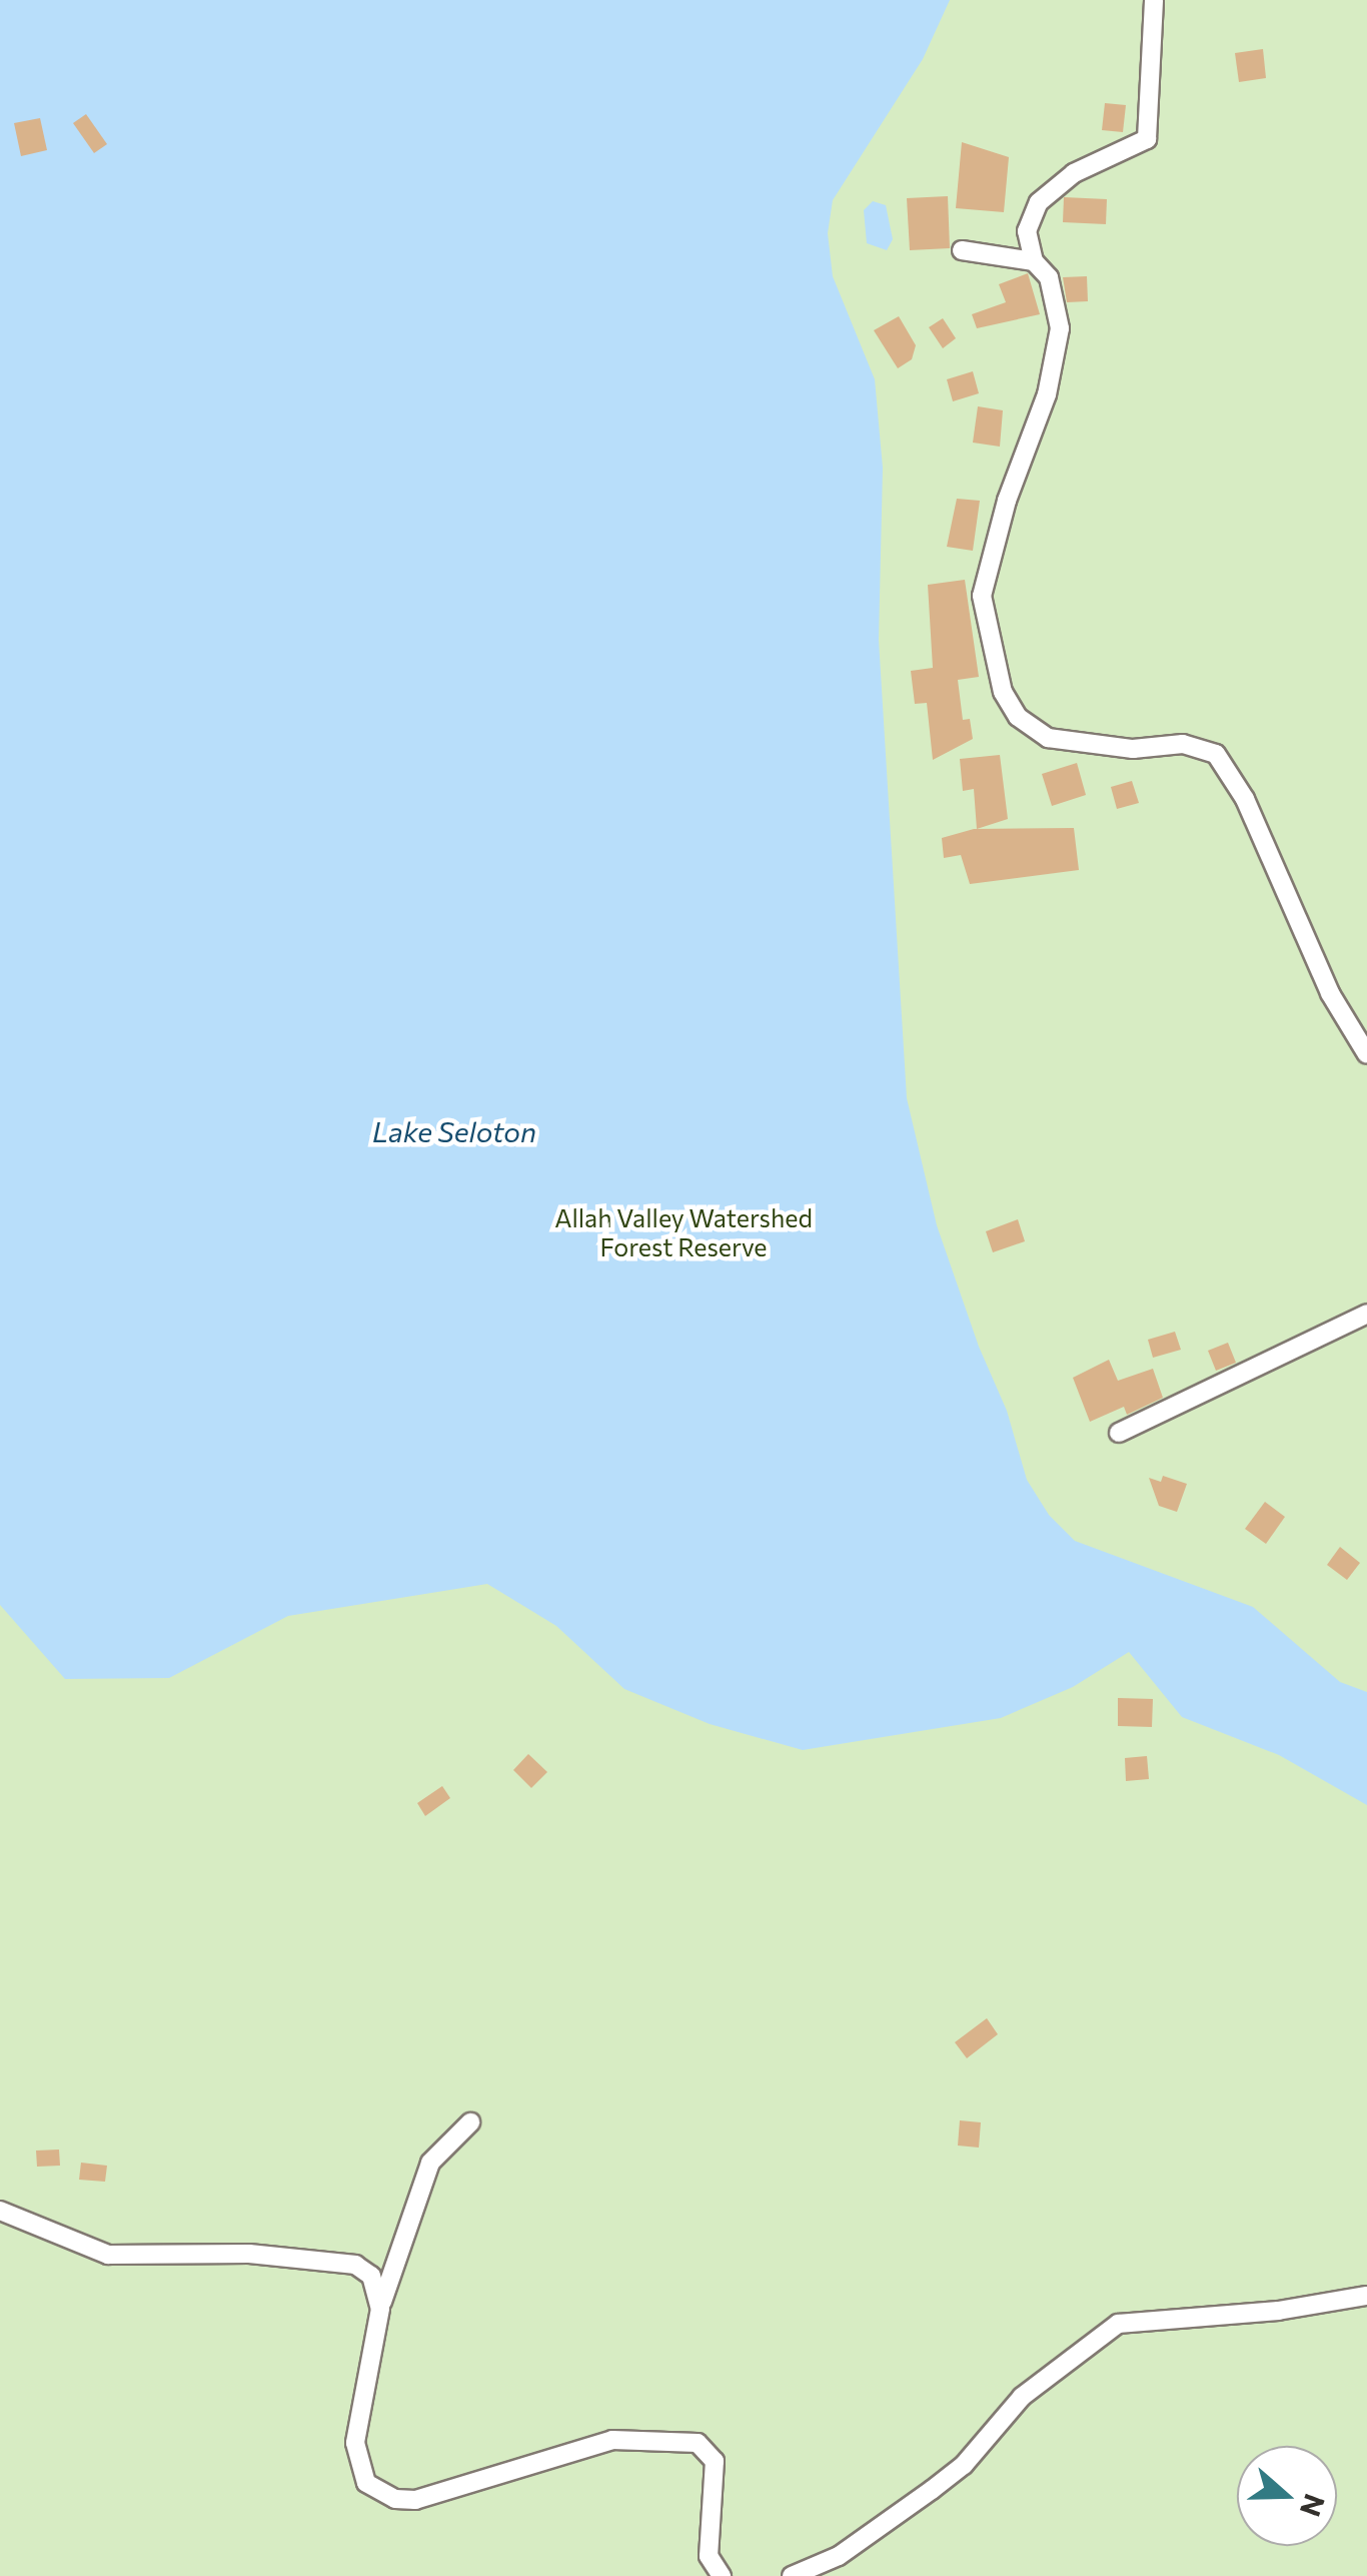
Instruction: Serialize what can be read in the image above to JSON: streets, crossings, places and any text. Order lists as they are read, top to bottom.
{
  "water": ["Lake Seloton"],
  "parks": ["Allah Valley Watershed Forest Reserve"],
  "north": "right"
}
